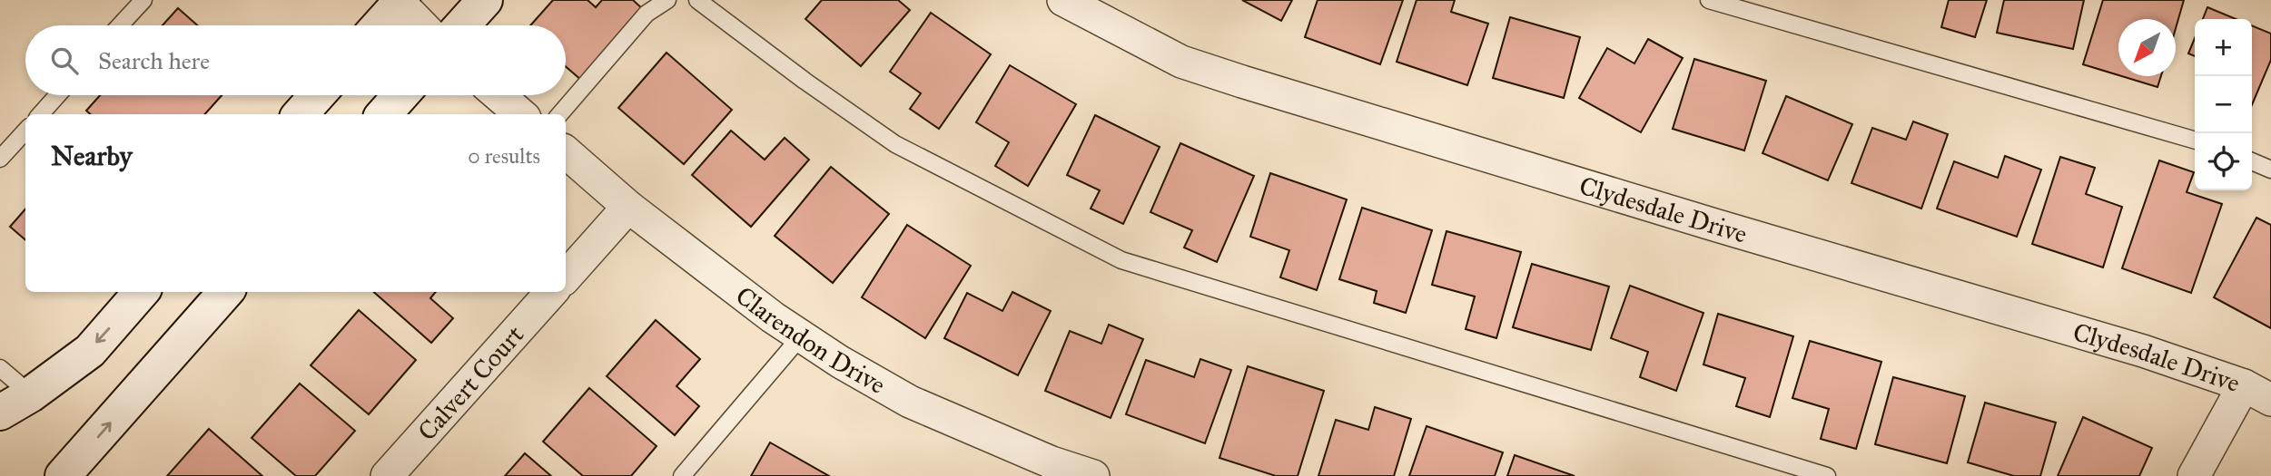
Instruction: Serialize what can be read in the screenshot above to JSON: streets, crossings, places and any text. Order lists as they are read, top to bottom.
{
  "streets": {
    "street": ["Clydesdale Drive", "Clarendon Drive", "Calvert Court"]
  },
  "north": "bottom left",
  "page": {
    "map_buttons": ["+", "−"],
    "search": "Search here",
    "heading": ["Nearby", "0 results"]
  }
}
